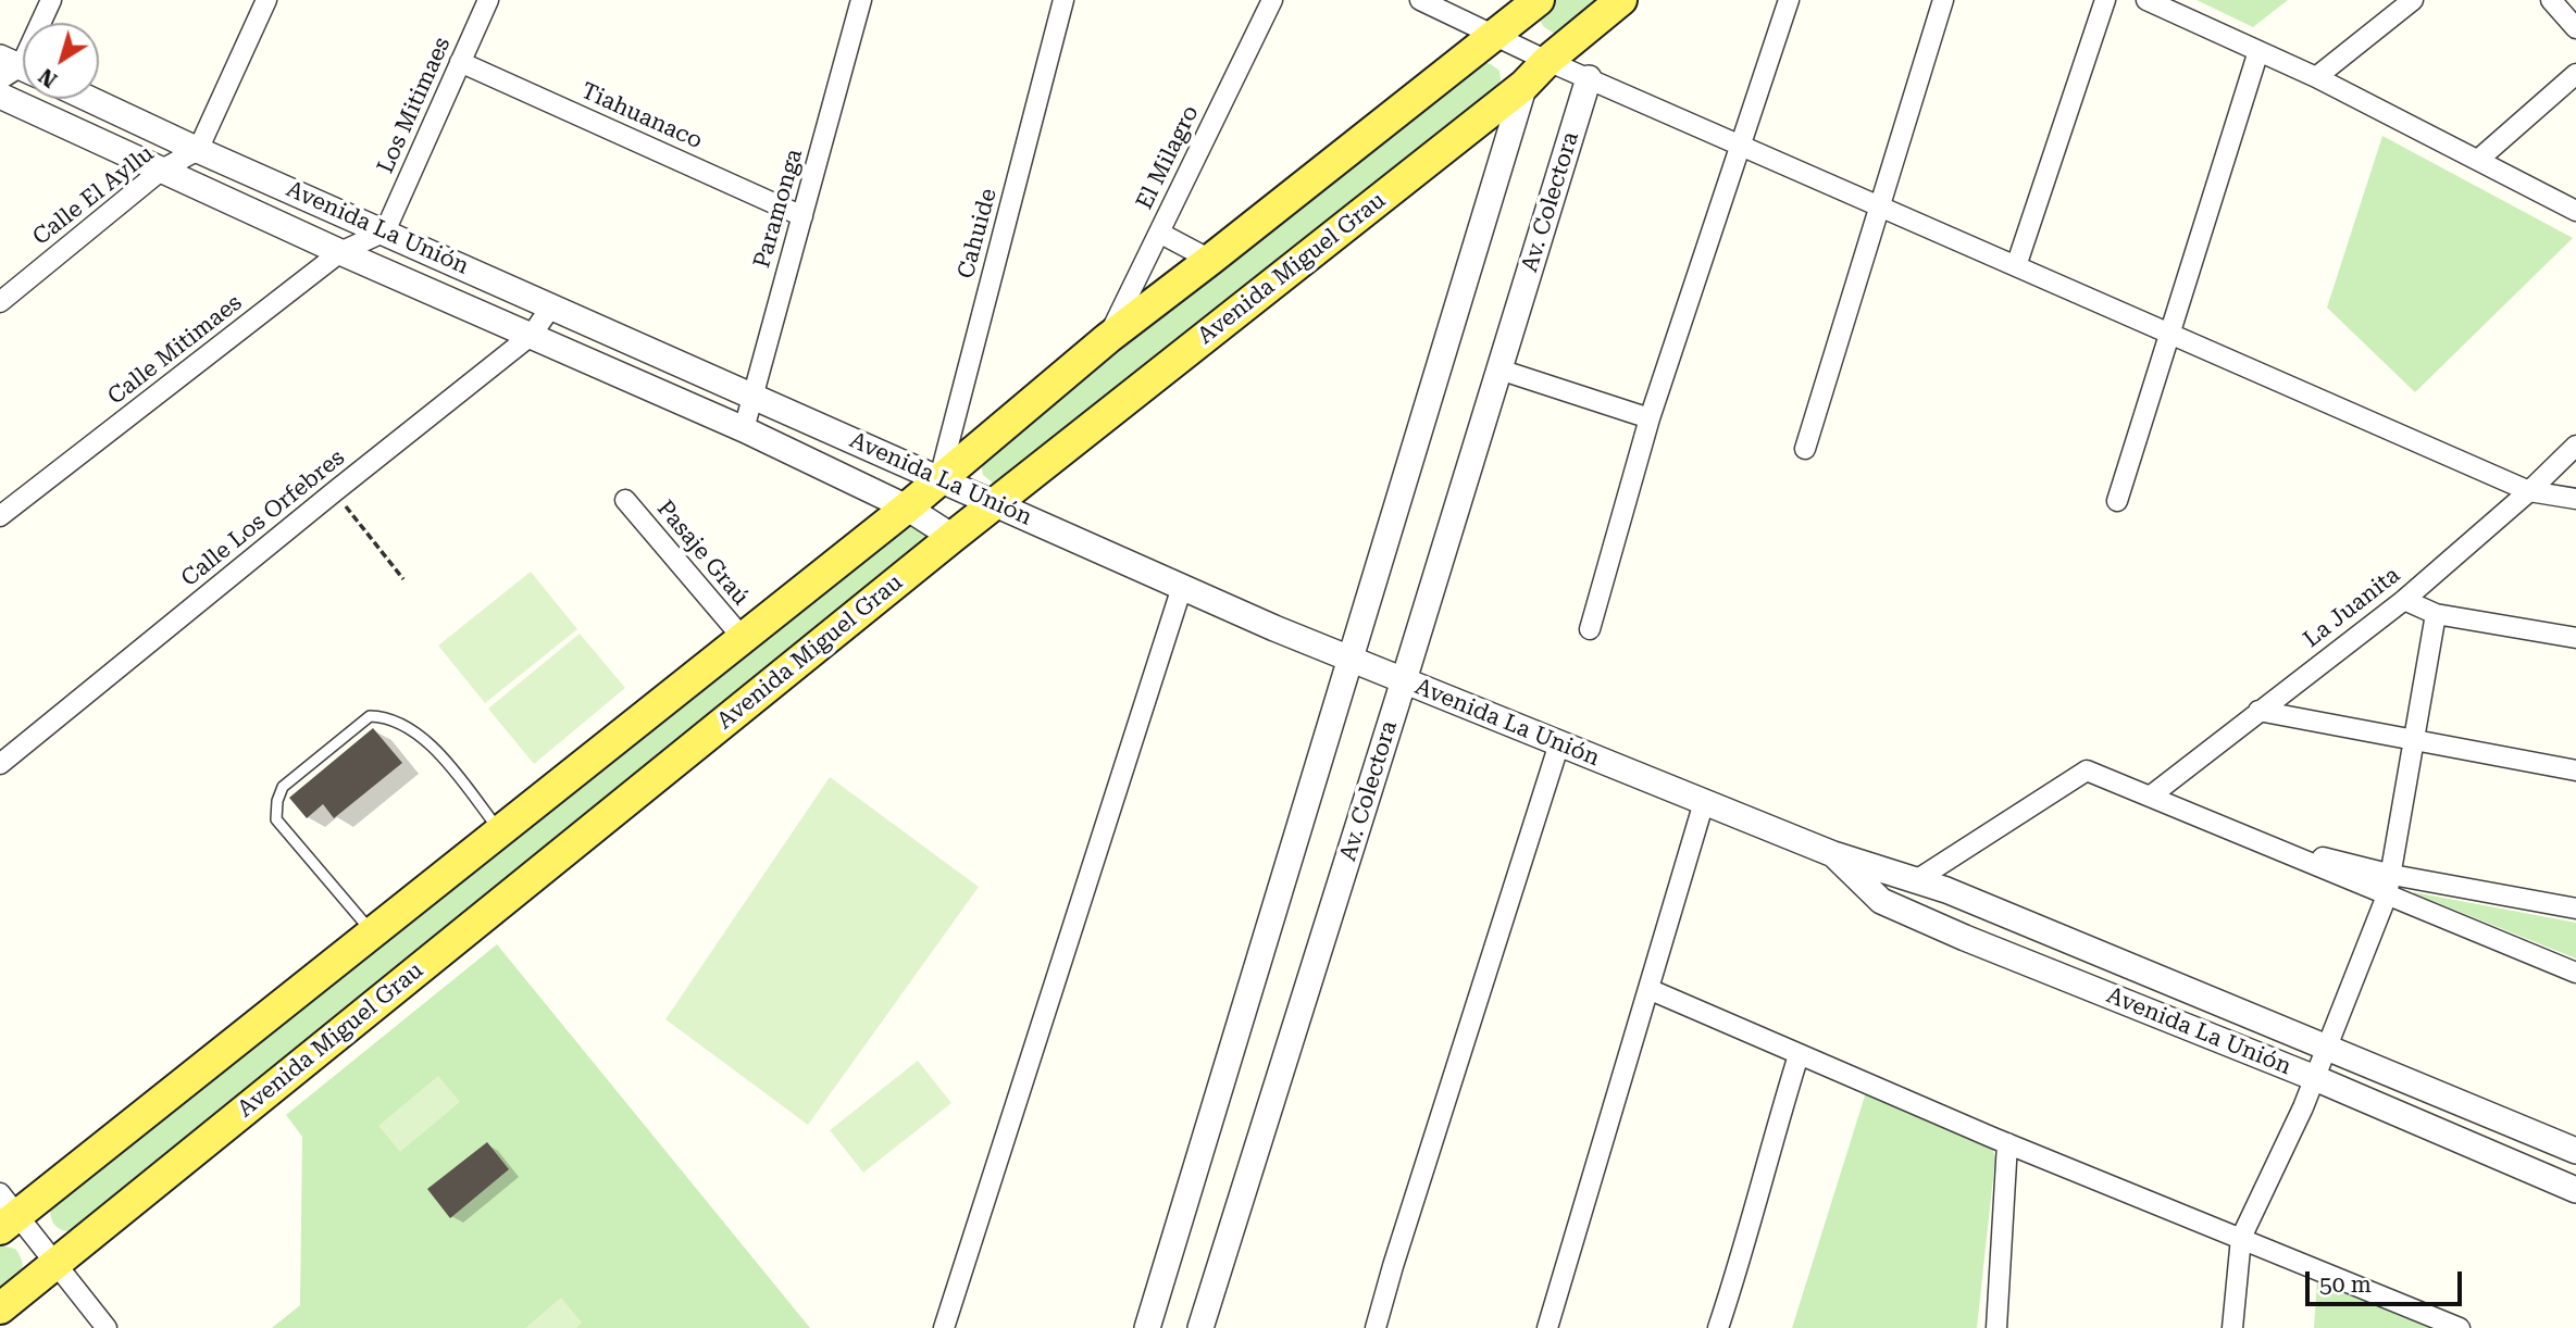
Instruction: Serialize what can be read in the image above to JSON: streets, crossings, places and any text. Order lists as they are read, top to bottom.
{
  "streets": {
    "main road": ["Avenida Miguel Grau"],
    "street": [
      "Los Mitimaes",
      "Tiahuanaco",
      "El Milagro",
      "Calle El Ayllu",
      "Av. Colectora",
      "Paramonga",
      "Avenida La Unión",
      "Cahuide",
      "Calle Mitimaes",
      "Calle Los Orfebres",
      "Pasaje Graú",
      "La Juanita"
    ]
  },
  "crossings": [
    ["Los Mitimaes", "Tiahuanaco"],
    ["Los Mitimaes", "Avenida La Unión"],
    ["Los Mitimaes", "Calle Mitimaes"],
    ["Tiahuanaco", "Paramonga"],
    ["Calle El Ayllu", "Avenida La Unión"],
    ["Av. Colectora", "Avenida La Unión"],
    ["Paramonga", "Avenida La Unión"],
    ["Avenida La Unión", "Cahuide"],
    ["Avenida La Unión", "Avenida Miguel Grau"],
    ["Avenida La Unión", "Calle Mitimaes"],
    ["Avenida La Unión", "Calle Los Orfebres"]
  ],
  "scale_bar": "50 m",
  "north": "bottom left"
}
